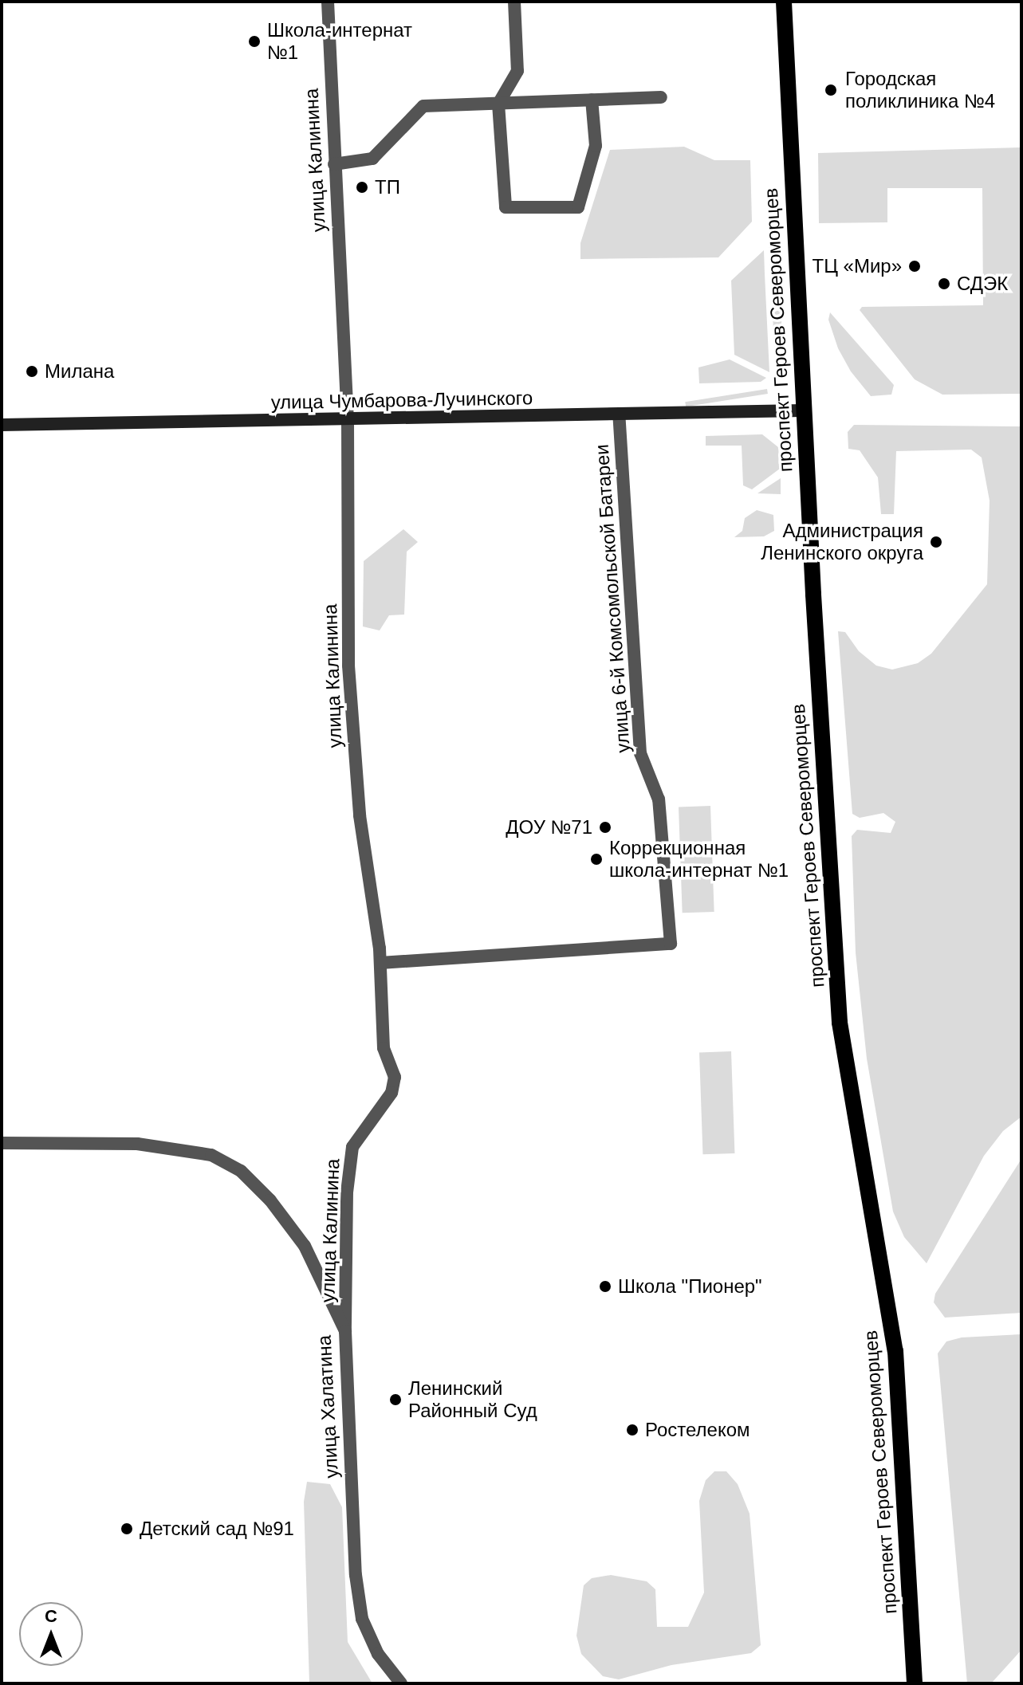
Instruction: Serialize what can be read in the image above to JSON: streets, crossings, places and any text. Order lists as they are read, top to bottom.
{
  "streets": {
    "main road": ["проспект Героев Североморцев"],
    "street": [
      "улица Калинина",
      "улица Чумбарова-Лучинского",
      "улица 6-й Комсомольской Батареи",
      "улица Халатина"
    ]
  },
  "crossings": [
    ["улица Калинина", "улица Чумбарова-Лучинского"],
    ["улица Калинина", "улица 6-й Комсомольской Батареи"],
    ["улица Калинина", "улица Халатина"],
    ["проспект Героев Североморцев", "улица Чумбарова-Лучинского"],
    ["улица Чумбарова-Лучинского", "улица 6-й Комсомольской Батареи"]
  ],
  "places": [
    "Школа-интернат №1",
    "Городская поликлиника №4",
    "ТП",
    "ТЦ «Мир»",
    "СДЭК",
    "Милана",
    "Администрация Ленинского округа",
    "ДОУ №71",
    "Коррекционная школа-интернат №1",
    "Школа \"Пионер\"",
    "Ленинский Районный Суд",
    "Ростелеком",
    "Детский сад №91"
  ],
  "north": "top"
}
